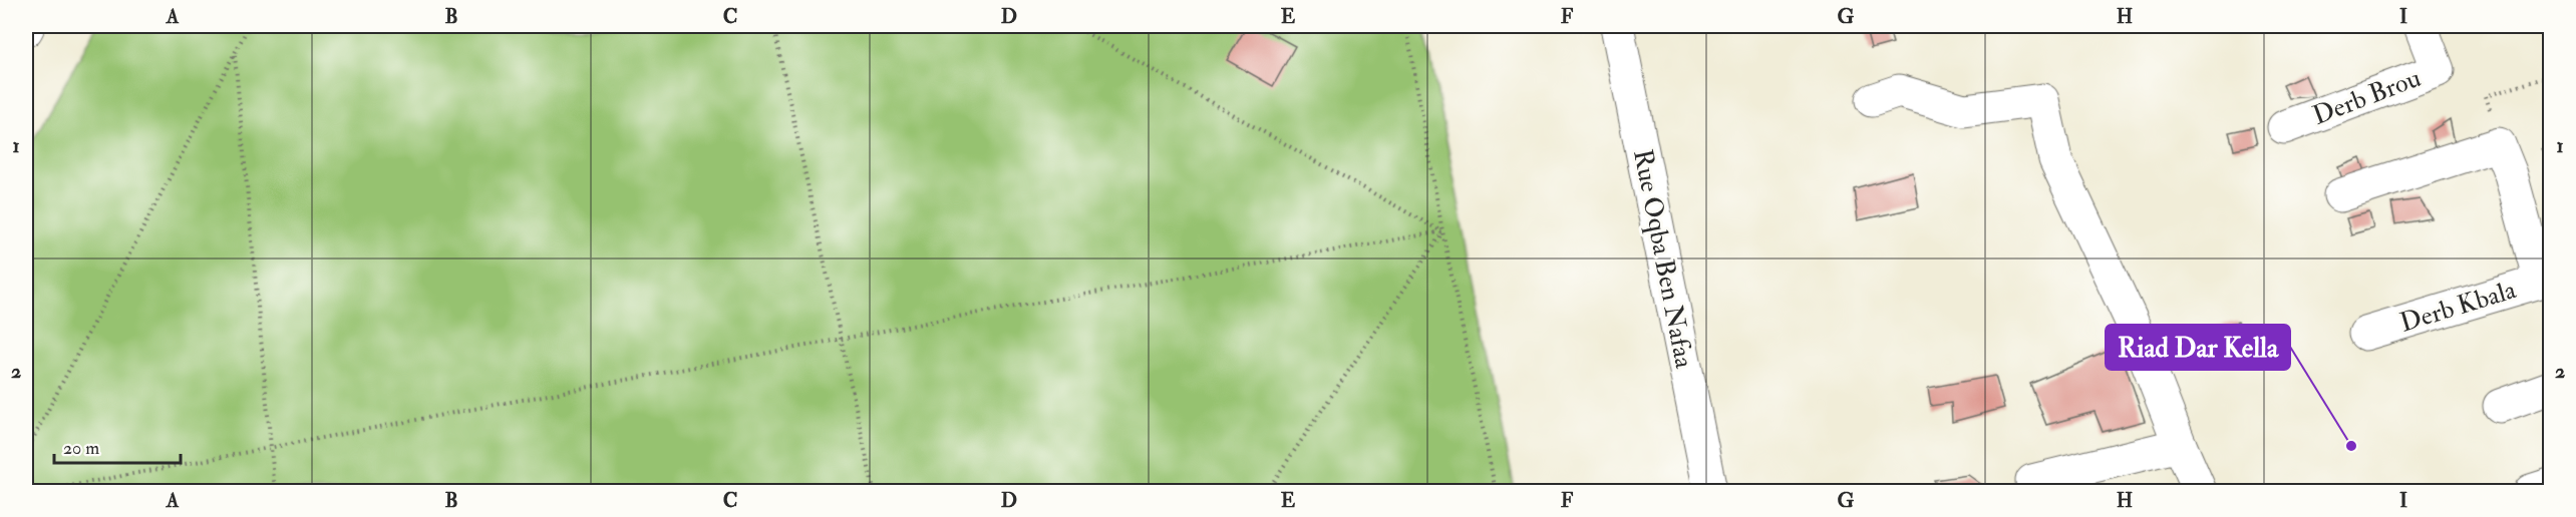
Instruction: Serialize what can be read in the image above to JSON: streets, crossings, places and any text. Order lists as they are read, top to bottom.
{
  "streets": {
    "street": ["Derb Brou", "Rue Oqba Ben Nafaa", "Derb Kbala"]
  },
  "places": ["Riad Dar Kella"],
  "scale_bar": "20 m",
  "grid": {
    "columns": [
      "A",
      "B",
      "C",
      "D",
      "E",
      "F",
      "G",
      "H",
      "I"
    ],
    "rows": ["1", "2"]
  }
}
